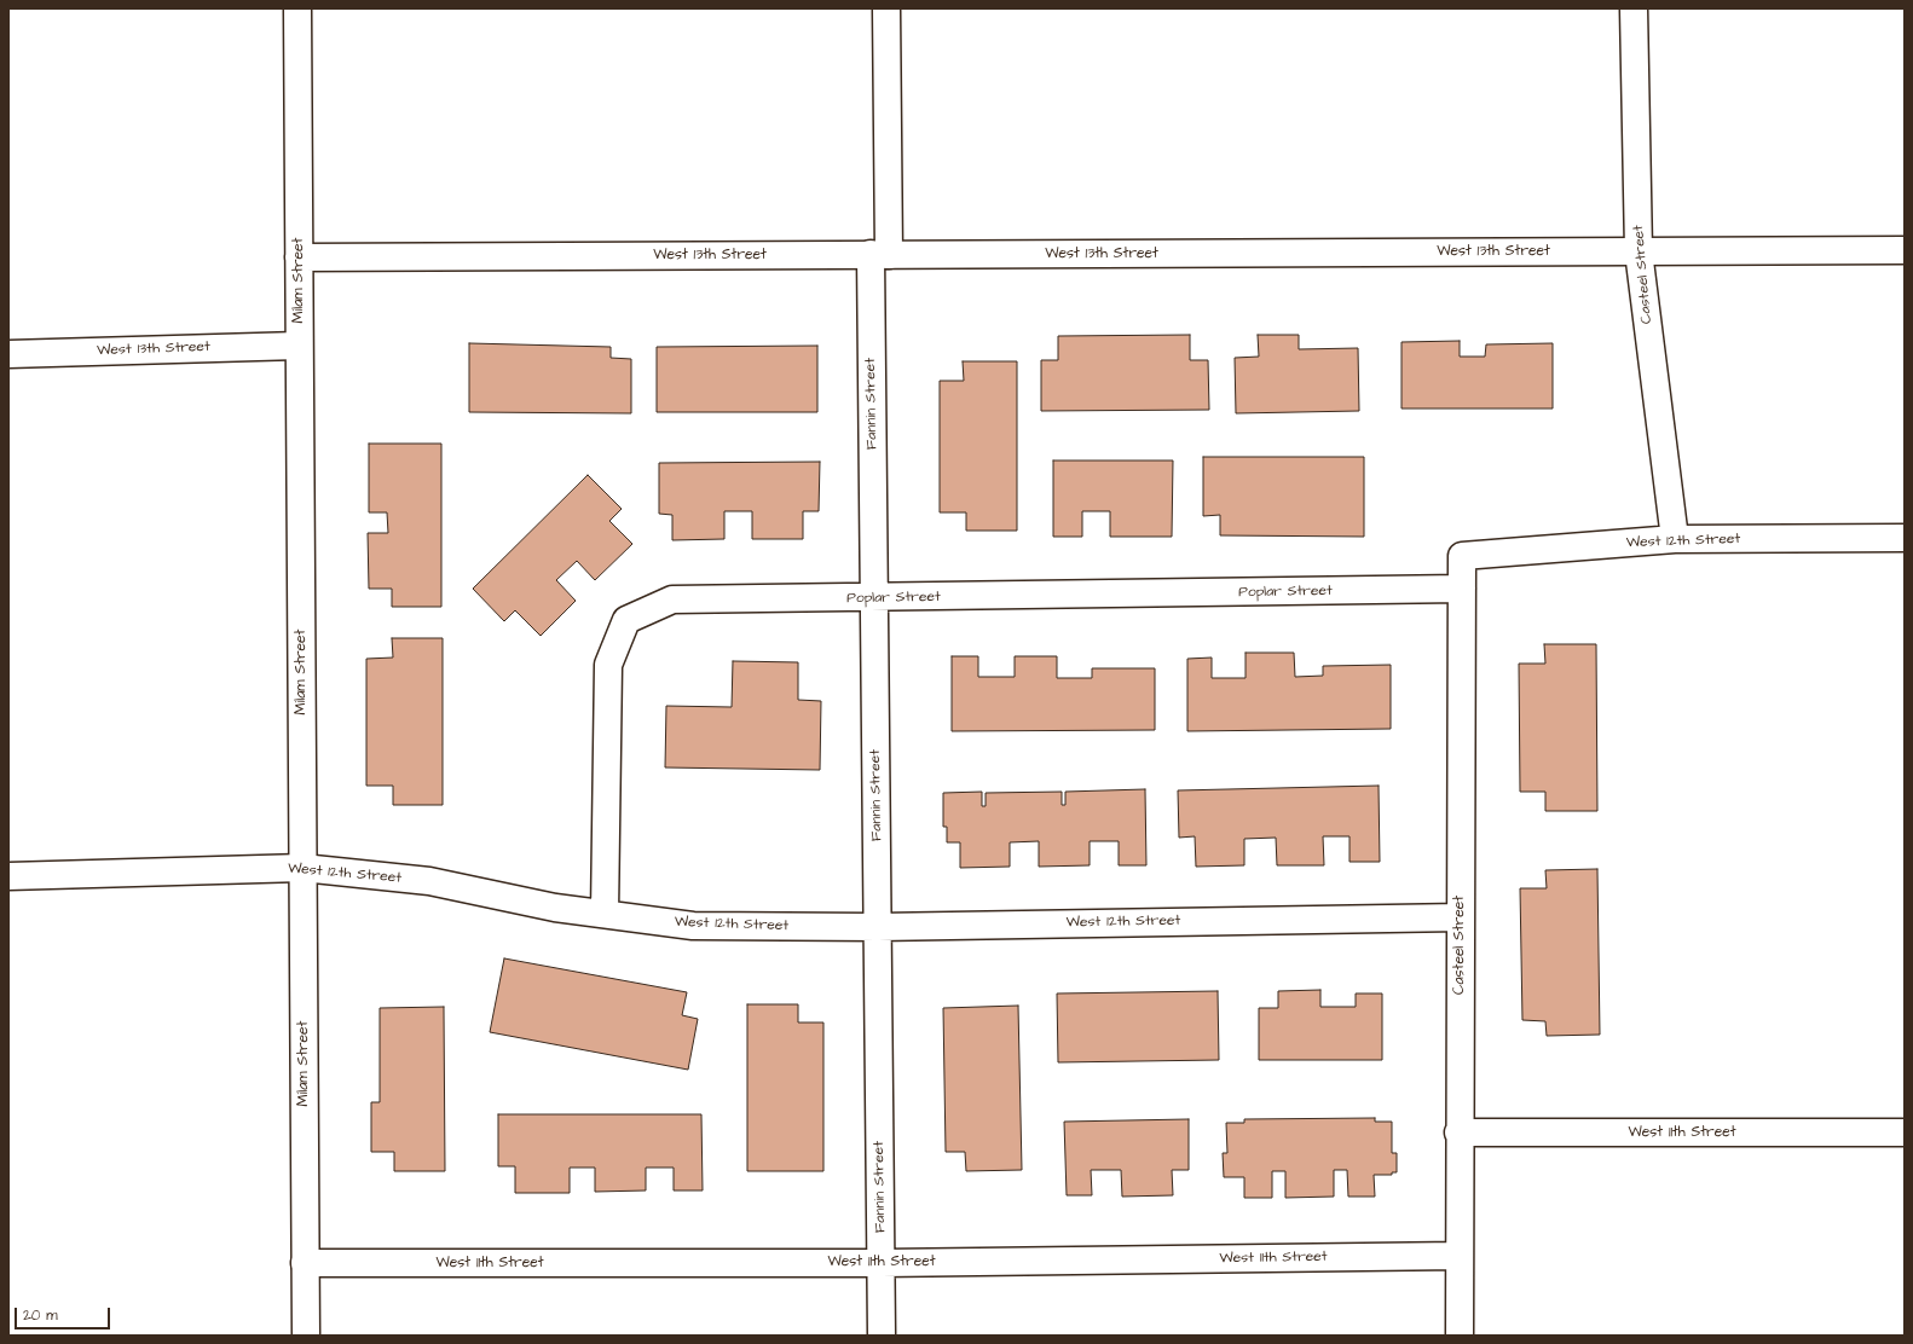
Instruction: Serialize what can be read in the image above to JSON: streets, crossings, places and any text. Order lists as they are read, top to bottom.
{
  "streets": {
    "street": [
      "West 13th Street",
      "Casteel Street",
      "Milam Street",
      "Fannin Street",
      "West 12th Street",
      "Poplar Street",
      "West 11th Street"
    ]
  },
  "crossings": [
    ["West 13th Street", "Casteel Street"],
    ["West 13th Street", "Milam Street"],
    ["West 13th Street", "Fannin Street"],
    ["Casteel Street", "West 12th Street"],
    ["Casteel Street", "Poplar Street"],
    ["Casteel Street", "West 11th Street"],
    ["Milam Street", "West 12th Street"],
    ["Milam Street", "West 11th Street"],
    ["Fannin Street", "West 12th Street"],
    ["Fannin Street", "Poplar Street"],
    ["Fannin Street", "West 11th Street"],
    ["West 12th Street", "Poplar Street"]
  ],
  "scale_bar": "20 m"
}
